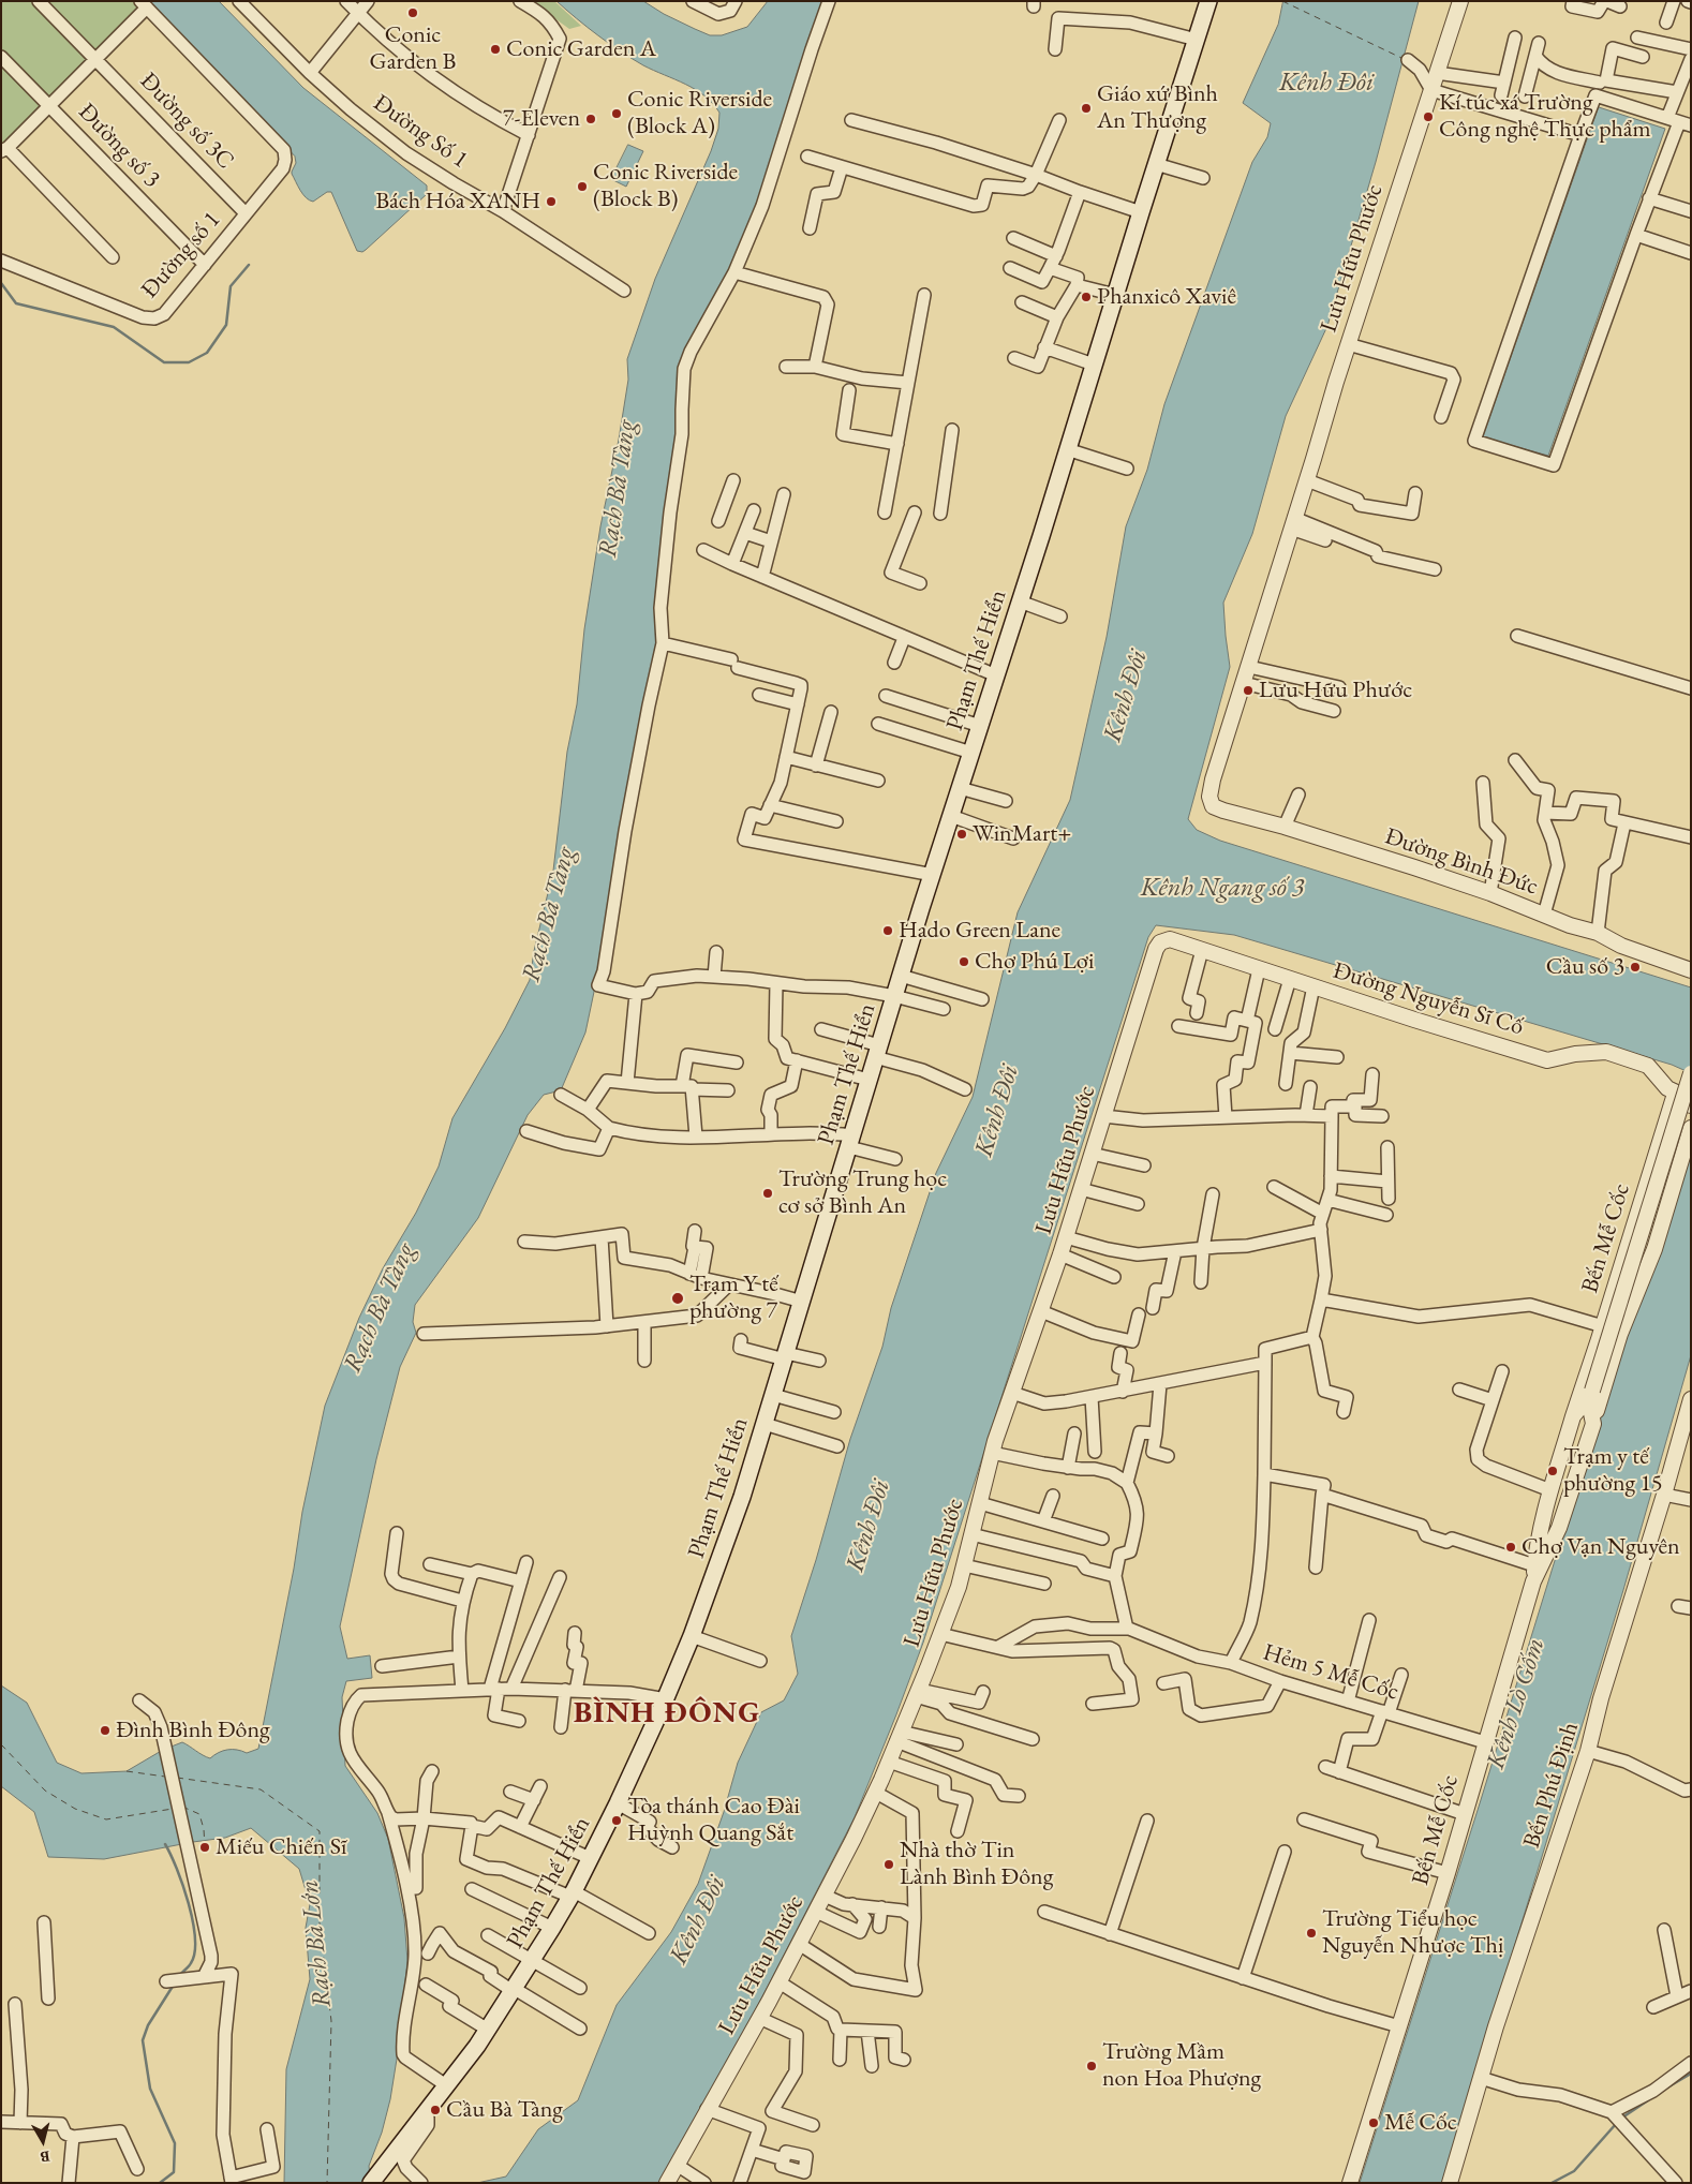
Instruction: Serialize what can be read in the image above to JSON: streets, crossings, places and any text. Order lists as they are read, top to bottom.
{
  "streets": {
    "main road": ["Phạm Thế Hiển"],
    "street": [
      "Đường số 3C",
      "Đường Số 1",
      "Đường số 3",
      "Đường số 1",
      "Lưu Hữu Phước",
      "Đường Bình Đức",
      "Đường Nguyễn Sĩ Cố",
      "Bến Mễ Cốc",
      "Hẻm 5 Mễ Cốc",
      "Bến Phú Định"
    ]
  },
  "crossings": [
    ["Đường số 3C", "Đường số 1"],
    ["Đường số 3", "Đường số 1"],
    ["Lưu Hữu Phước", "Đường Bình Đức"],
    ["Lưu Hữu Phước", "Đường Nguyễn Sĩ Cố"],
    ["Đường Nguyễn Sĩ Cố", "Bến Mễ Cốc"],
    ["Bến Mễ Cốc", "Hẻm 5 Mễ Cốc"]
  ],
  "districts": ["BÌNH ĐÔNG"],
  "water": [
    "Kênh Đôi",
    "Rạch Bà Tàng",
    "Kênh Ngang số 3",
    "Kênh Lò Gốm",
    "Rạch Bà Lớn"
  ],
  "places": [
    "Conic Garden B",
    "Conic Garden A",
    "Giáo xứ Bình An Thượng",
    "Conic Riverside (Block A)",
    "Kí túc xá Trường Công nghệ Thực phẩm",
    "7-Eleven",
    "Conic Riverside (Block B)",
    "Bách Hóa XANH",
    "Phanxicô Xaviê",
    "Lưu Hữu Phước",
    "WinMart+",
    "Hado Green Lane",
    "Chợ Phú Lợi",
    "Cầu số 3",
    "Trường Trung học cơ sở Bình An",
    "Trạm Y tế phường 7",
    "Trạm y tế phường 15",
    "Chợ Vạn Nguyên",
    "Đình Bình Đông",
    "Tòa thánh Cao Đài Huỳnh Quang Sắt",
    "Miếu Chiến Sĩ",
    "Nhà thờ Tin Lành Bình Đông",
    "Trường Tiểu học Nguyễn Nhược Thị",
    "Trường Mầm non Hoa Phượng",
    "Cầu Bà Tàng",
    "Mễ Cốc"
  ],
  "north": "bottom"
}
